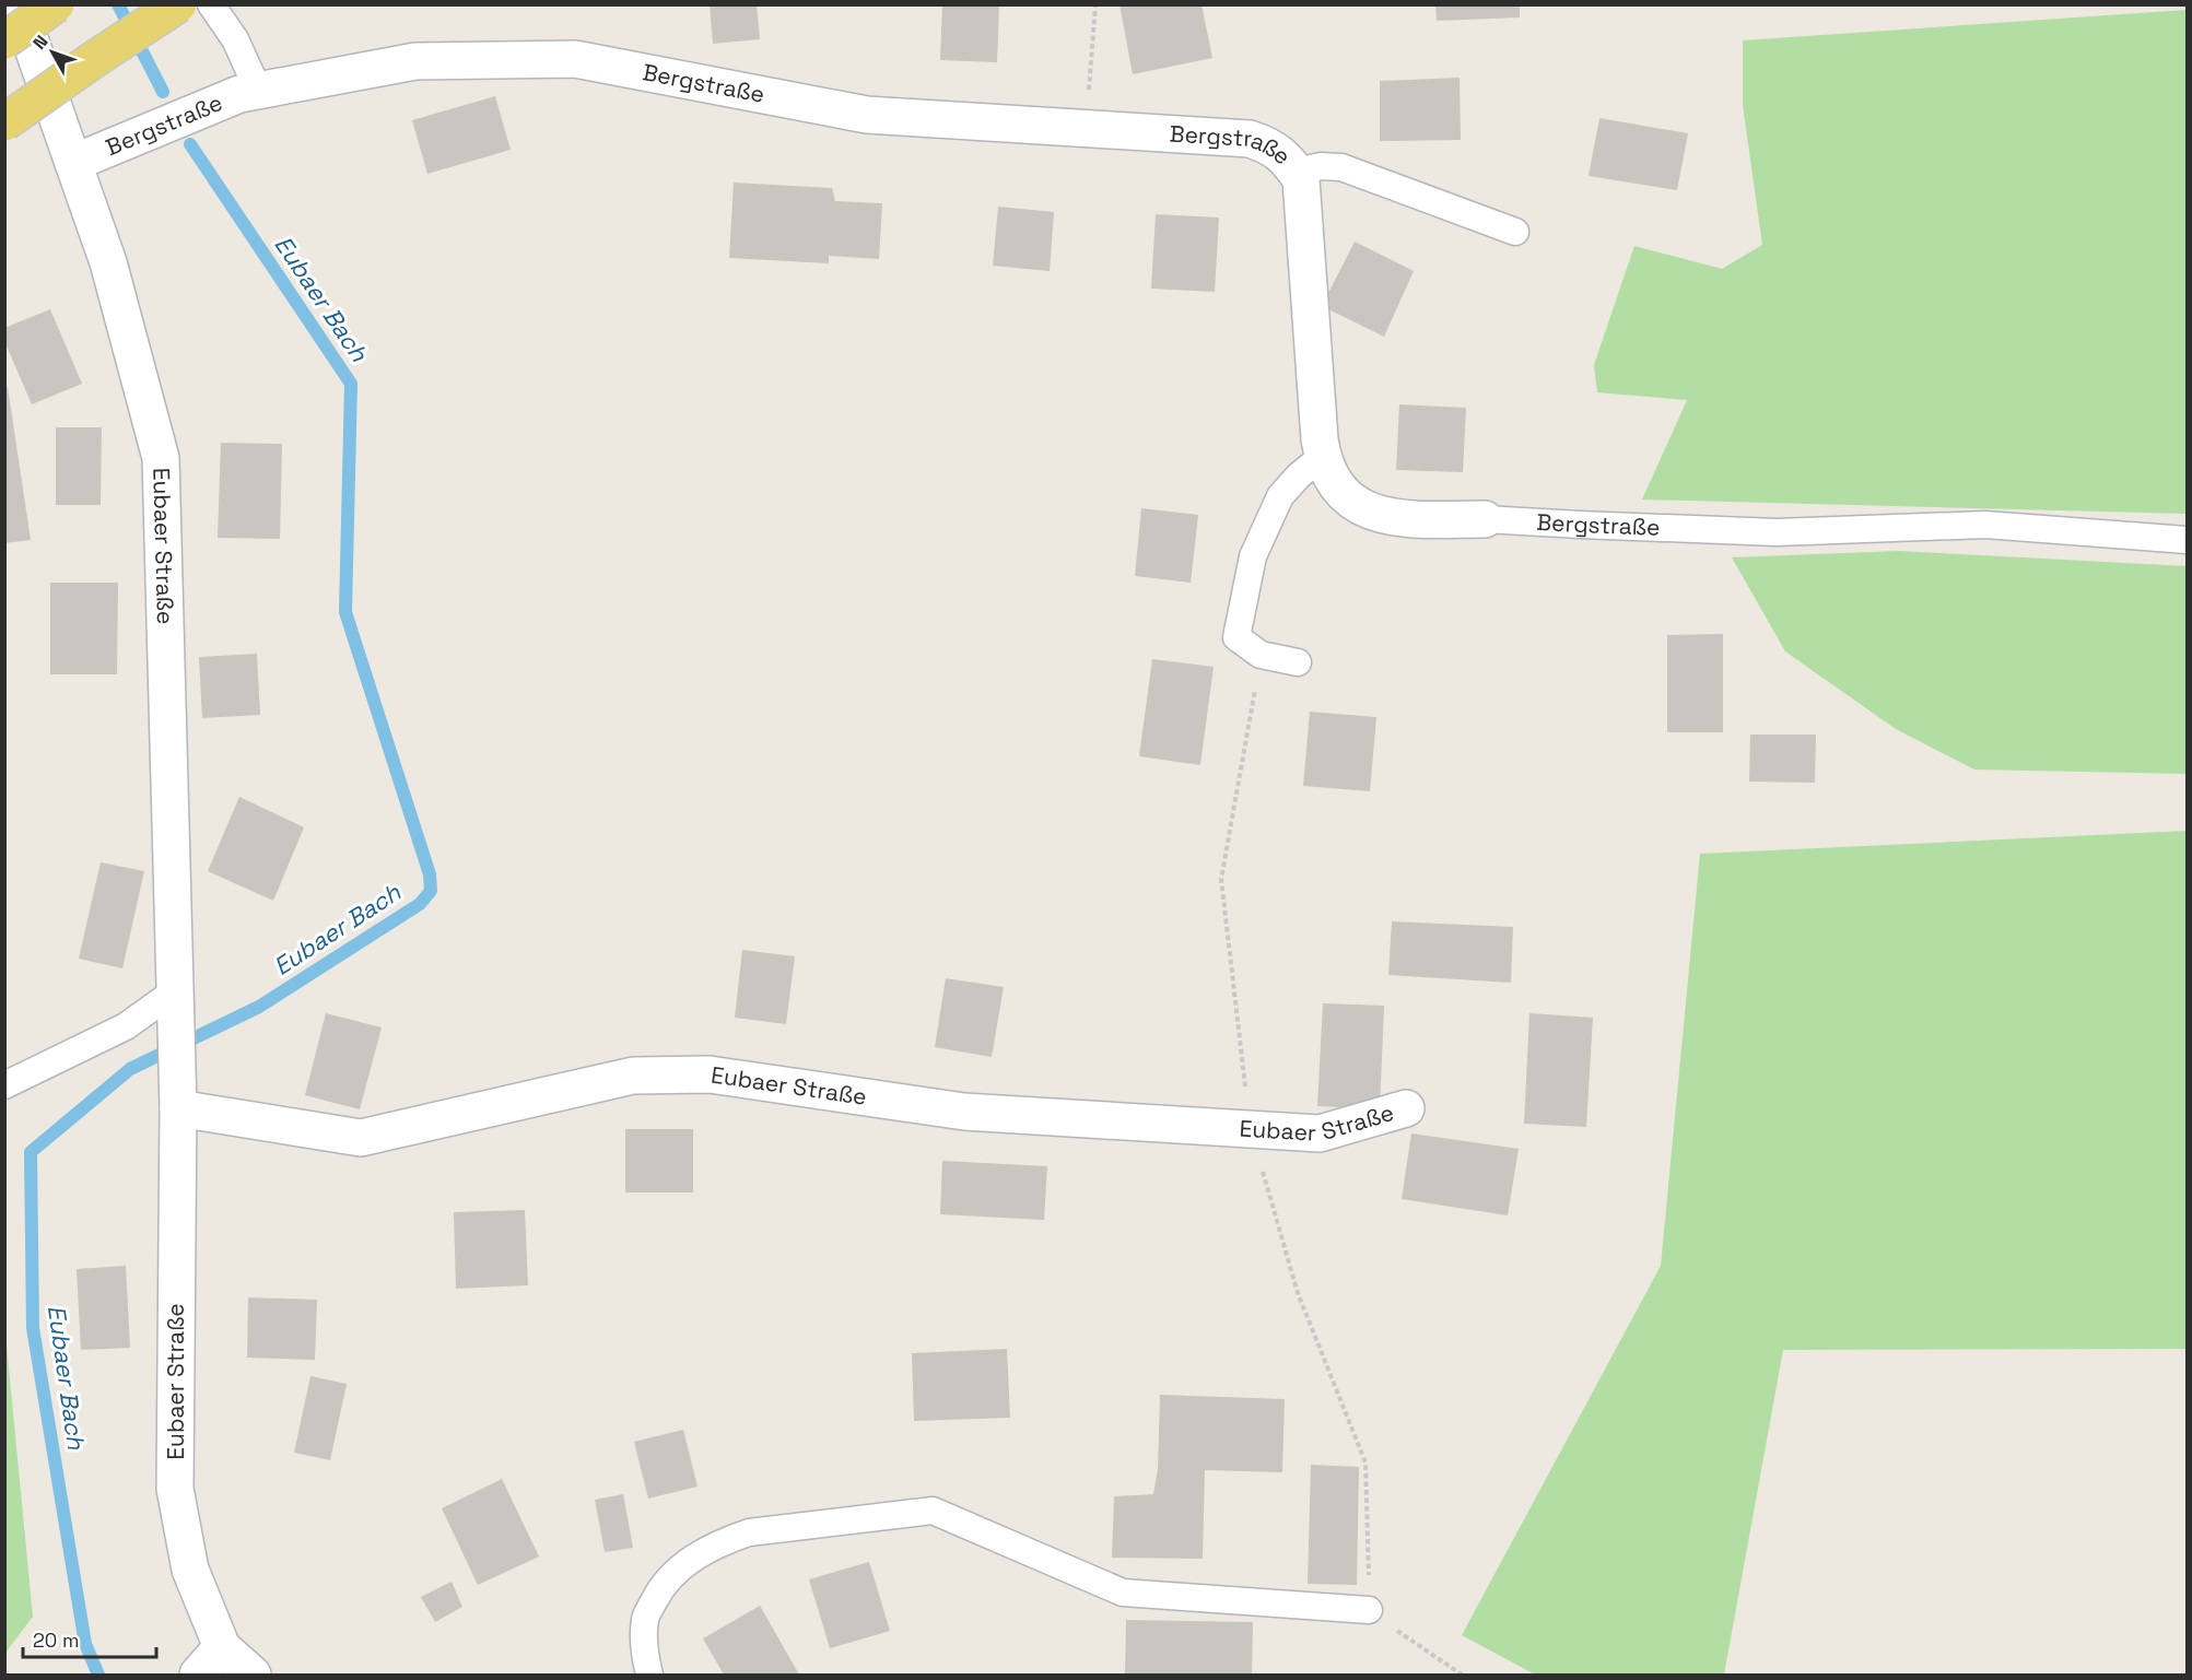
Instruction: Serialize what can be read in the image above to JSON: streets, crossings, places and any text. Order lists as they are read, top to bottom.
{
  "streets": {
    "street": ["Bergstraße", "Eubaer Straße"]
  },
  "crossings": [
    ["Bergstraße", "Eubaer Straße"]
  ],
  "water": ["Eubaer Bach"],
  "scale_bar": "20 m",
  "north": "top left"
}
